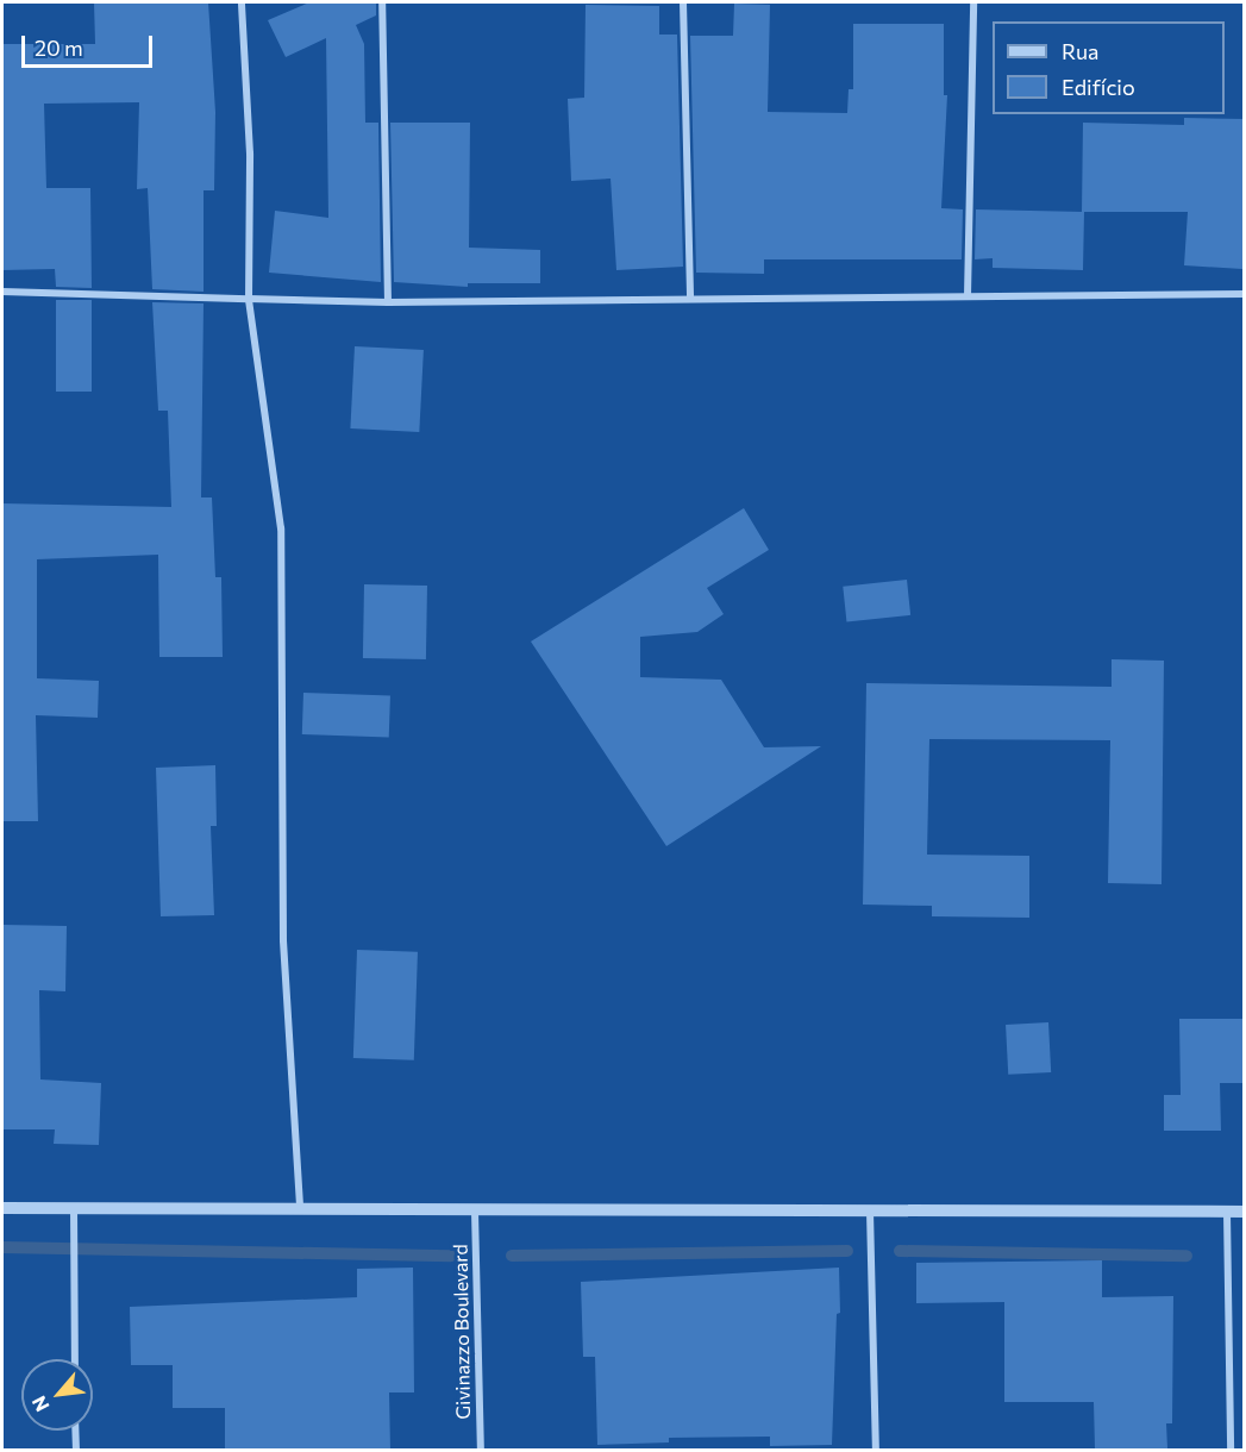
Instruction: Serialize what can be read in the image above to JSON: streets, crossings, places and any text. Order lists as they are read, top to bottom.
{
  "streets": {
    "street": ["Givinazzo Boulevard"]
  },
  "legend": ["Rua", "Edifício"],
  "scale_bar": "20 m",
  "north": "bottom left"
}
